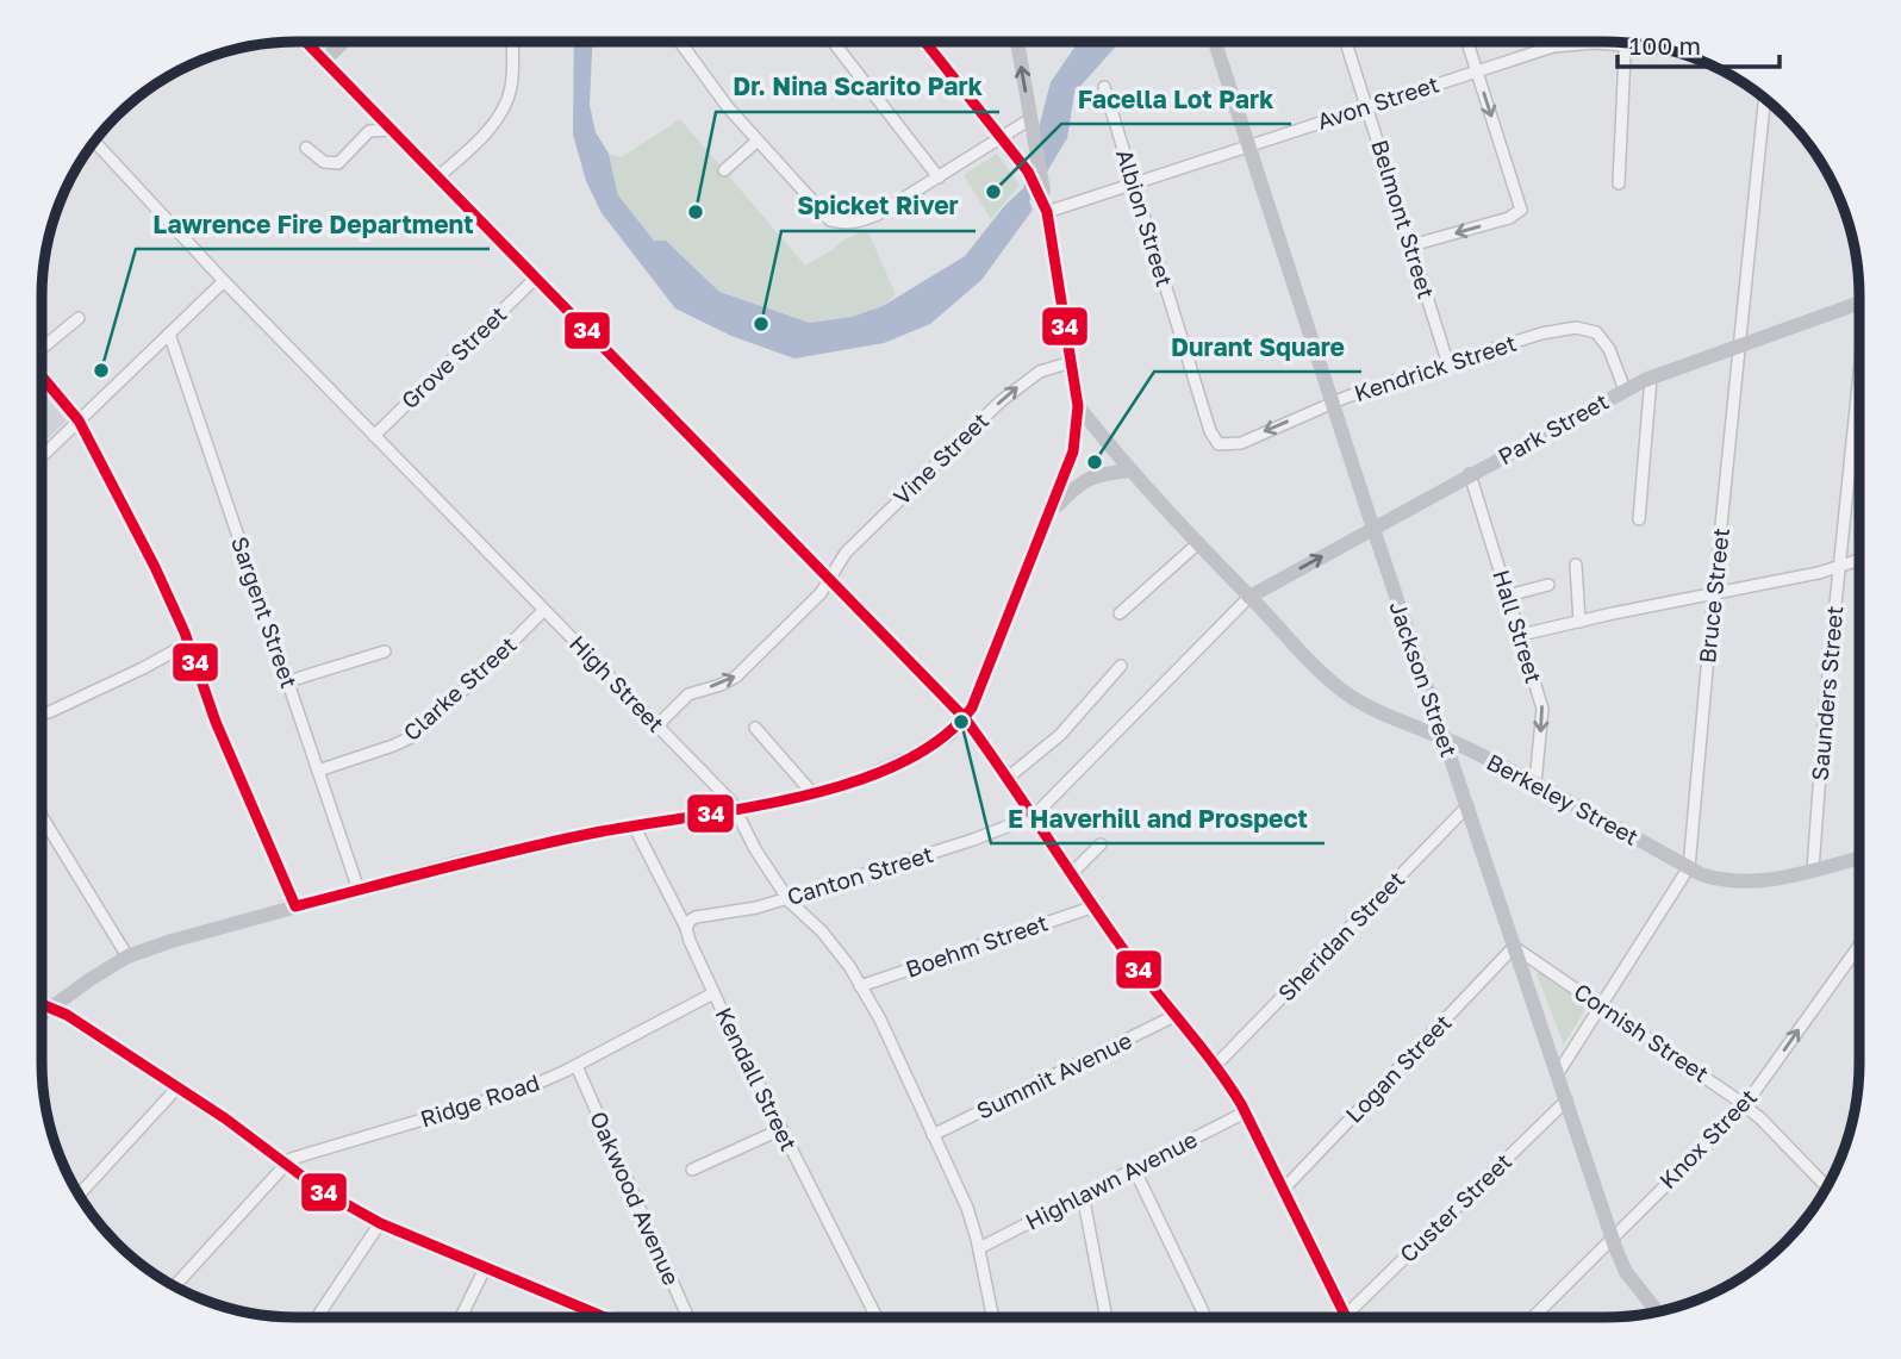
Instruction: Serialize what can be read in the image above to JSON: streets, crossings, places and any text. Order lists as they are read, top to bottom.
{
  "streets": {
    "street": [
      "Avon Street",
      "Albion Street",
      "Belmont Street",
      "Grove Street",
      "Kendrick Street",
      "Park Street",
      "Vine Street",
      "Bruce Street",
      "Sargent Street",
      "Hall Street",
      "Jackson Street",
      "High Street",
      "Clarke Street",
      "Saunders Street",
      "Berkeley Street",
      "Canton Street",
      "Sheridan Street",
      "Boehm Street",
      "Cornish Street",
      "Logan Street",
      "Summit Avenue",
      "Kendall Street",
      "Ridge Road",
      "Knox Street",
      "Highlawn Avenue",
      "Oakwood Avenue",
      "Custer Street"
    ]
  },
  "crossings": [
    ["Avon Street", "Albion Street"],
    ["Avon Street", "Belmont Street"],
    ["Avon Street", "Jackson Street"],
    ["Albion Street", "Kendrick Street"],
    ["Belmont Street", "Kendrick Street"],
    ["Grove Street", "High Street"],
    ["Kendrick Street", "Park Street"],
    ["Kendrick Street", "Jackson Street"],
    ["Park Street", "Bruce Street"],
    ["Park Street", "Hall Street"],
    ["Park Street", "Jackson Street"],
    ["Park Street", "Berkeley Street"],
    ["Vine Street", "High Street"],
    ["Bruce Street", "Jackson Street"],
    ["Bruce Street", "Berkeley Street"],
    ["Bruce Street", "Cornish Street"],
    ["Sargent Street", "Clarke Street"],
    ["Hall Street", "Berkeley Street"],
    ["Jackson Street", "Berkeley Street"],
    ["Jackson Street", "Sheridan Street"],
    ["Jackson Street", "Cornish Street"],
    ["Jackson Street", "Logan Street"],
    ["Jackson Street", "Knox Street"],
    ["Jackson Street", "Custer Street"],
    ["High Street", "Clarke Street"],
    ["High Street", "Canton Street"],
    ["High Street", "Boehm Street"],
    ["High Street", "Summit Avenue"],
    ["High Street", "Highlawn Avenue"],
    ["Saunders Street", "Berkeley Street"],
    ["Canton Street", "Kendall Street"],
    ["Cornish Street", "Logan Street"],
    ["Cornish Street", "Knox Street"],
    ["Kendall Street", "Ridge Road"],
    ["Ridge Road", "Oakwood Avenue"]
  ],
  "one_way": ["Vine Street", "Hall Street", "Knox Street"],
  "places": [
    "Facella Lot Park",
    "Dr. Nina Scarito Park",
    "Spicket River",
    "Lawrence Fire Department",
    "Durant Square",
    "E Haverhill and Prospect"
  ],
  "lines": ["transit line 34"],
  "scale_bar": "100 m"
}
